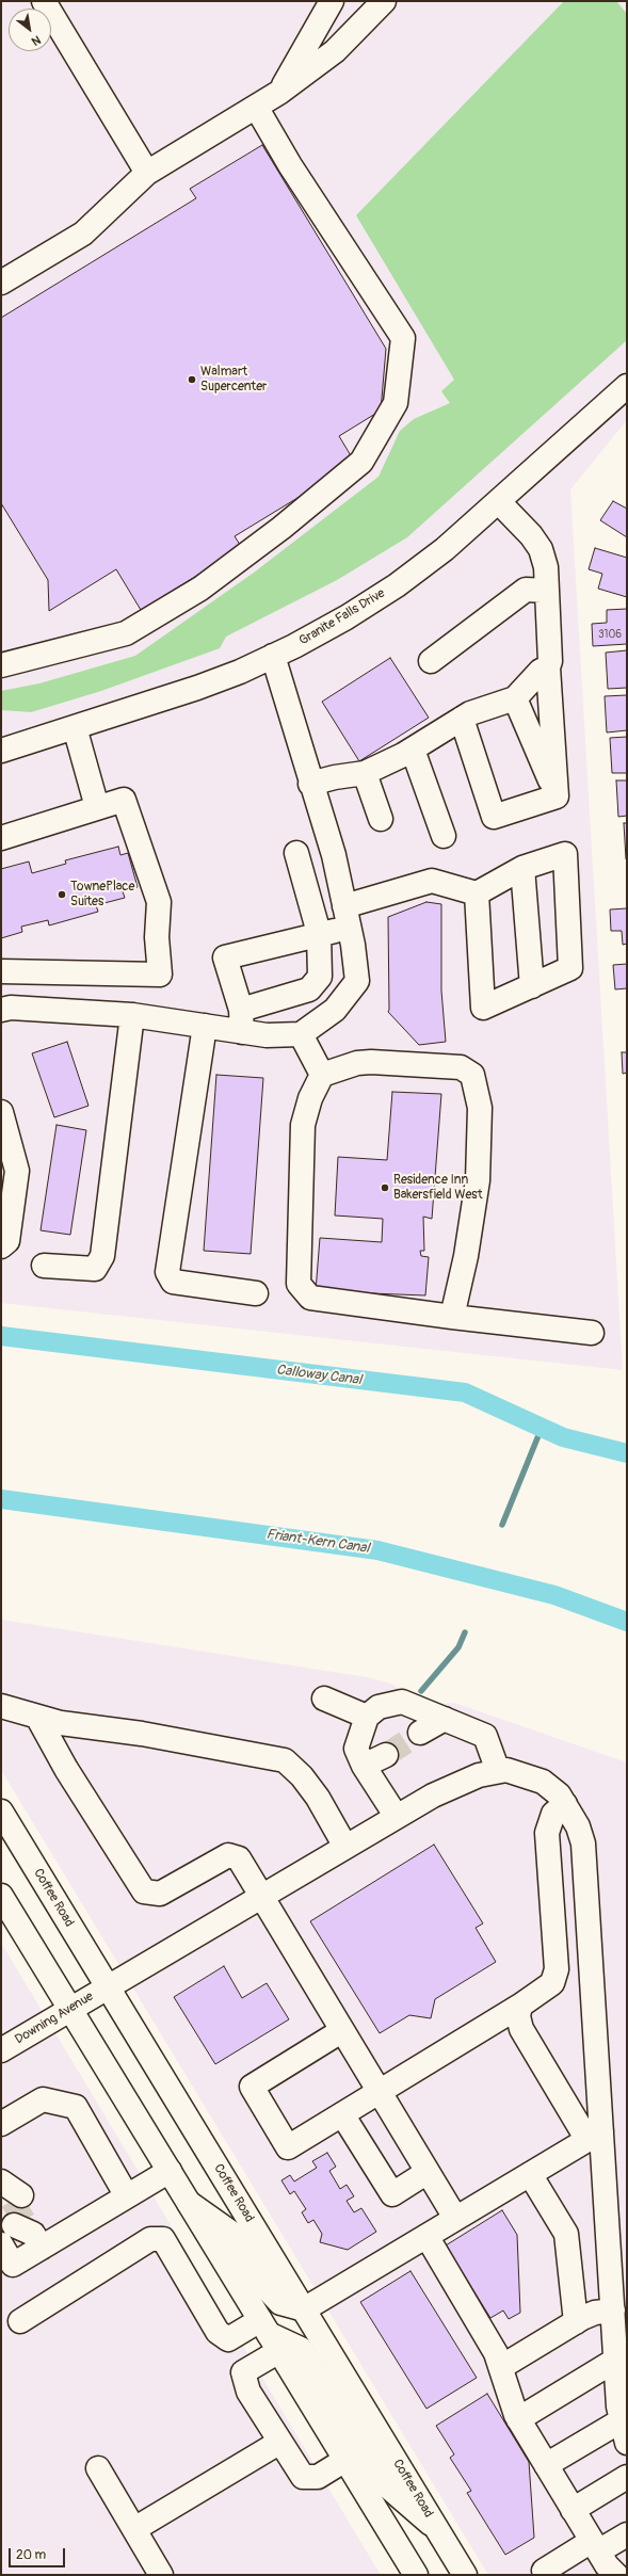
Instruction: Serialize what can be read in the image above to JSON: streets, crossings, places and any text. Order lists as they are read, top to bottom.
{
  "streets": {
    "main road": ["Granite Falls Drive", "Coffee Road", "Downing Avenue"]
  },
  "crossings": [
    ["Coffee Road", "Downing Avenue"]
  ],
  "water": ["Calloway Canal", "Friant-Kern Canal"],
  "places": ["Walmart Supercenter", "TownePlace Suites", "Residence Inn Bakersfield West"],
  "house_numbers": ["3106"],
  "scale_bar": "20 m",
  "north": "bottom right"
}
